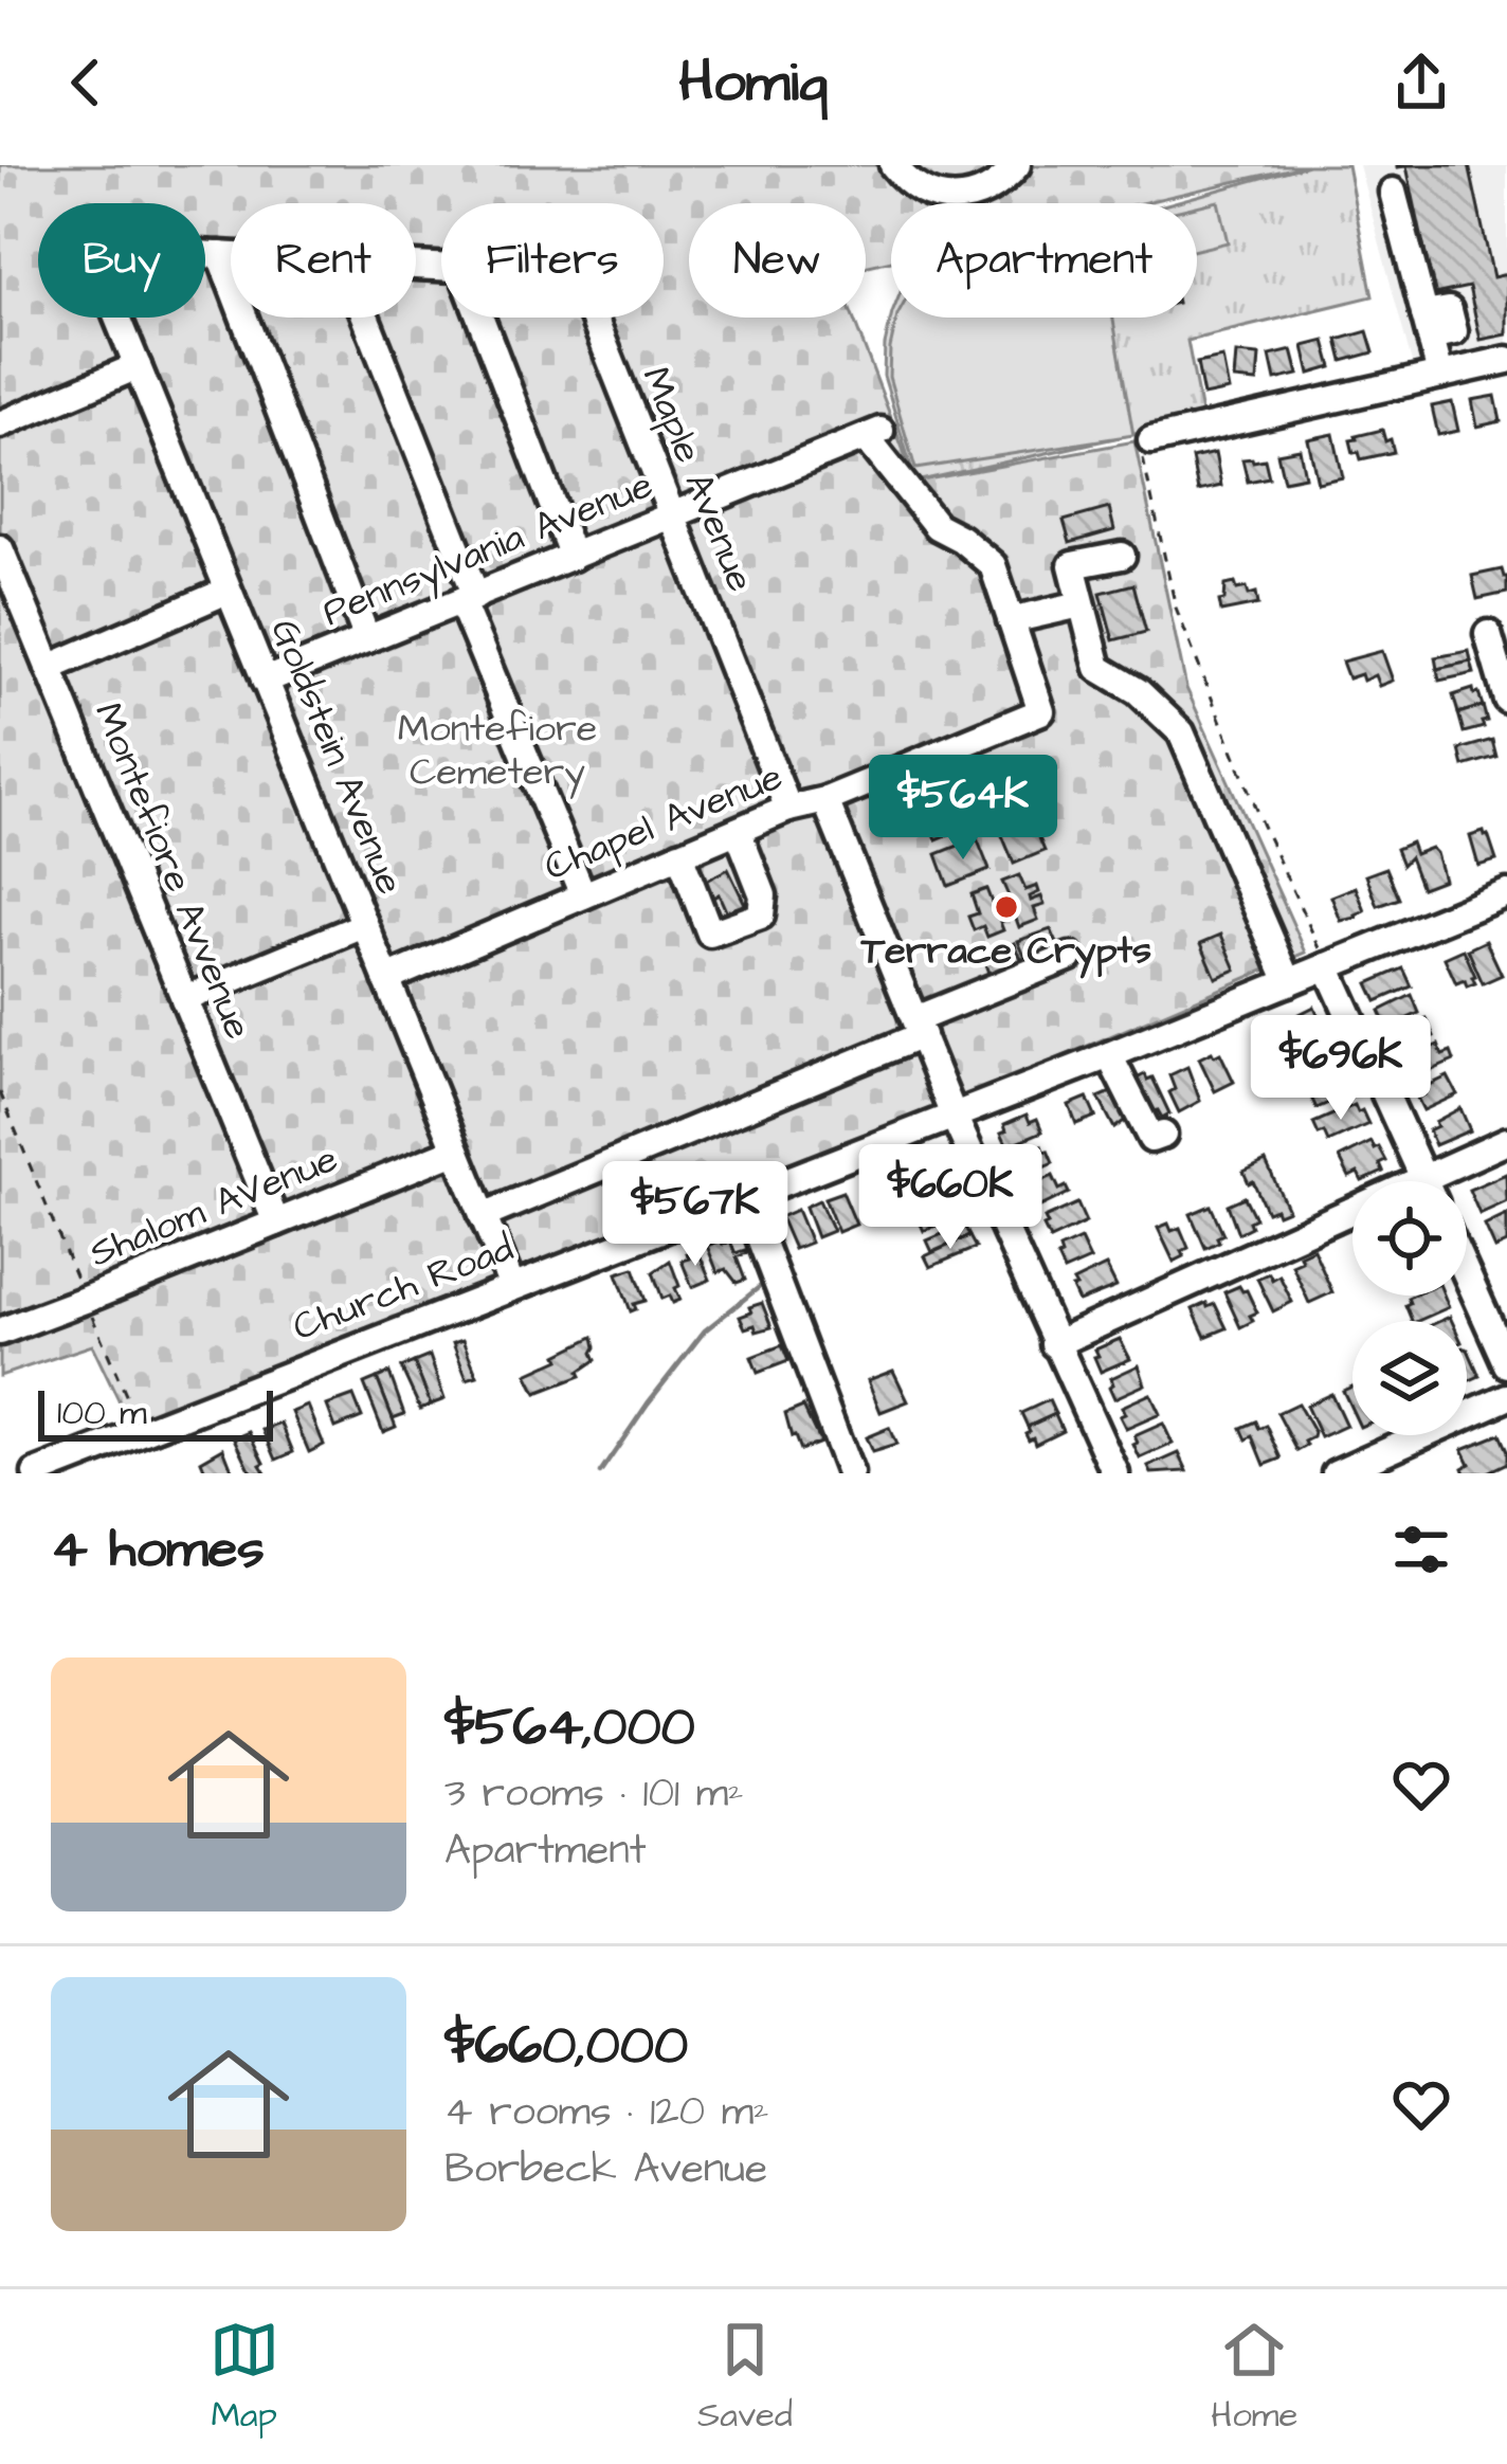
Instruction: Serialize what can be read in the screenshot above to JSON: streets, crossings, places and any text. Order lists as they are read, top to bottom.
{
  "streets": {
    "street": [
      "Maple Avenue",
      "Pennsylvania Avenue",
      "Goldstein Avenue",
      "Chapel Avenue",
      "Montefiore Avvenue",
      "Shalom AVenue",
      "Church Road"
    ]
  },
  "crossings": [
    ["Maple Avenue", "Pennsylvania Avenue"],
    ["Maple Avenue", "Chapel Avenue"],
    ["Pennsylvania Avenue", "Goldstein Avenue"],
    ["Pennsylvania Avenue", "Chapel Avenue"],
    ["Goldstein Avenue", "Chapel Avenue"],
    ["Goldstein Avenue", "Shalom AVenue"],
    ["Goldstein Avenue", "Church Road"],
    ["Montefiore Avvenue", "Shalom AVenue"]
  ],
  "parks": ["Montefiore Cemetery"],
  "places": ["Terrace Crypts"],
  "scale_bar": "100 m",
  "page": {
    "header": "Homiq",
    "chip": [
      "Buy",
      "Rent",
      "Filters",
      "New",
      "Apartment"
    ],
    "price": [
      "$564K",
      "$696K",
      "$660K",
      "$567K"
    ],
    "scale": "100 m",
    "heading": "4 homes",
    "list": [
      {
        "name": "$564,000",
        "note": "3 rooms · 101 m² · Apartment"
      },
      {
        "name": "$660,000",
        "note": "4 rooms · 120 m² · Borbeck Avenue"
      }
    ],
    "tabs": ["Map", "Saved", "Home"]
  }
}
